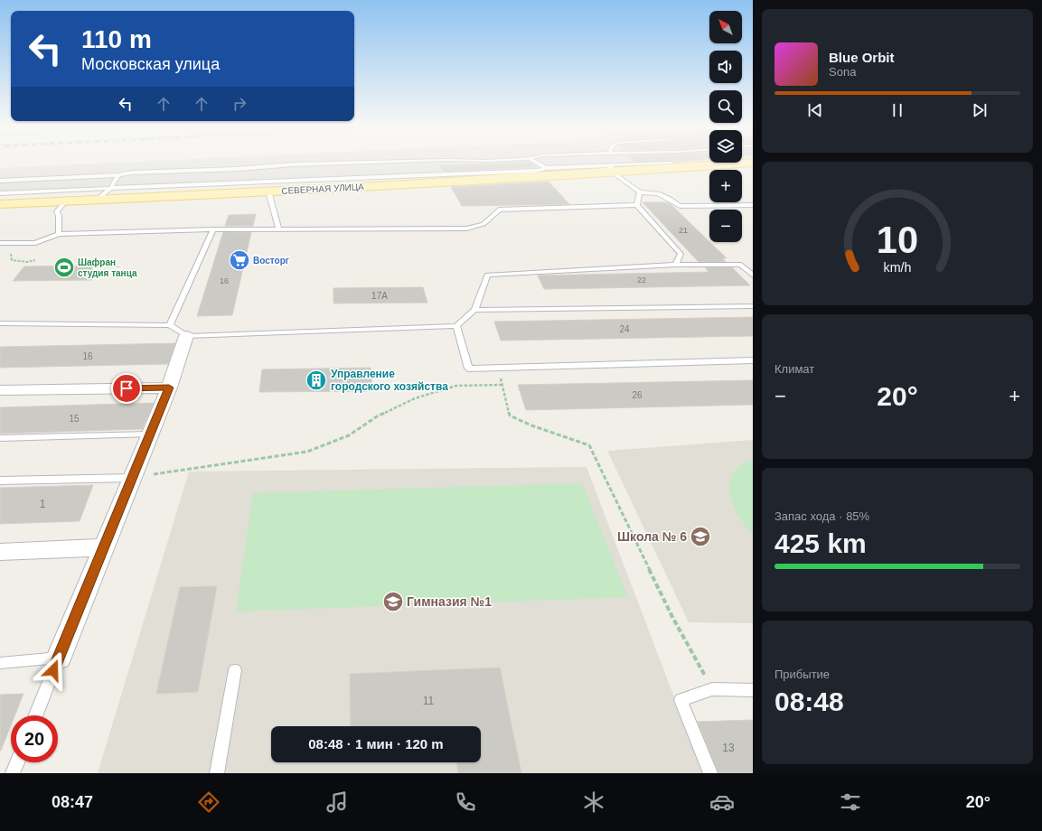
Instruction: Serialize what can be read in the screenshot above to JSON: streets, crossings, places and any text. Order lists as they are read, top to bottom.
{
  "streets": {
    "main road": ["СЕВЕРНАЯ УЛИЦА"]
  },
  "places": {
    "supermarket": ["Восторг"],
    "sports": ["Шафран_ студия танца"],
    "building": ["Управление городского хозяйства"],
    "school or university": ["Школа № 6", "Гимназия №1"]
  },
  "house_numbers": [
    "21",
    "22",
    "16",
    "17А",
    "24",
    "16",
    "26",
    "15",
    "1",
    "11",
    "13"
  ],
  "north": "top left",
  "page": {
    "map_buttons": ["+", "−"],
    "turn": ["110 m", "Московская улица"],
    "song": ["Blue Orbit", "Sona"],
    "tile": [
      "Климат",
      ["Запас хода · 85%", "425 km"],
      ["Прибытие", "08:48"]
    ],
    "heat": ["−", "20°", "+"],
    "limit": "20",
    "trip": "08:48 · 1 мин · 120 m",
    "tabs": ["08:47", "20°"],
    "gauge": ["10", "km/h"]
  }
}
